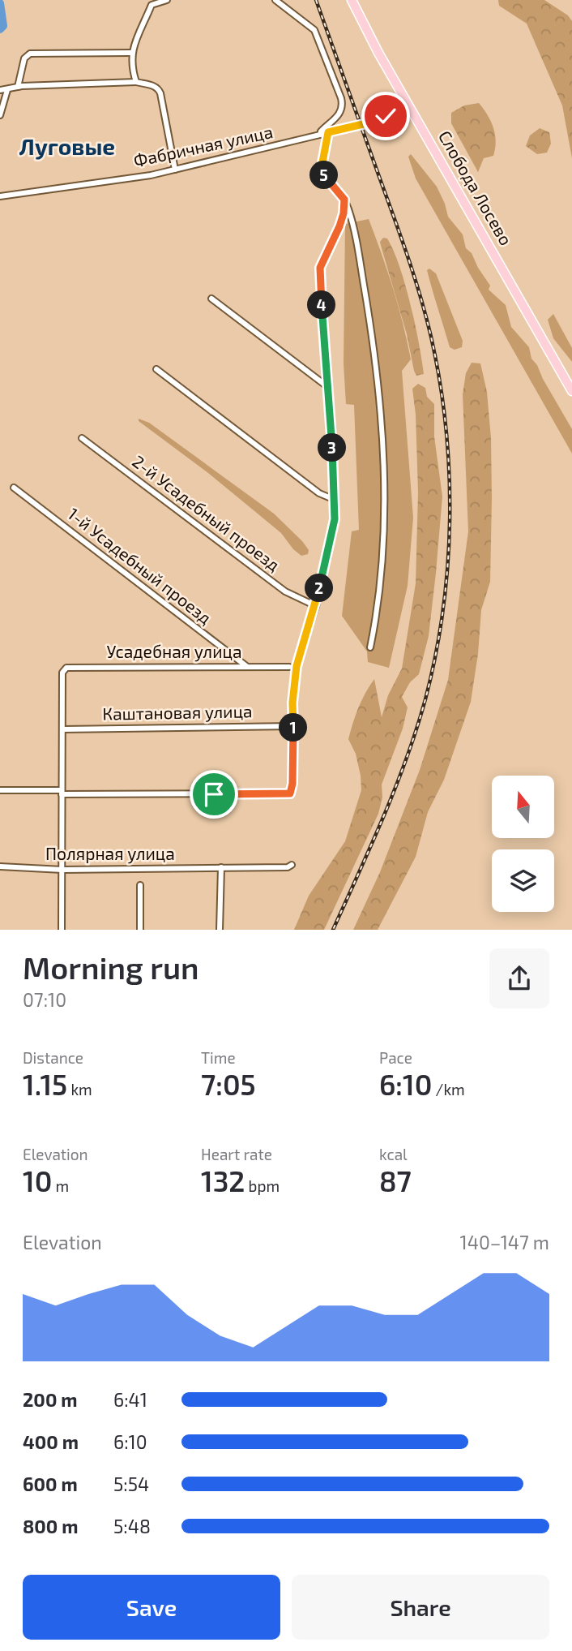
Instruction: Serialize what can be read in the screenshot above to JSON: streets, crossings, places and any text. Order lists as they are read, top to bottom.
{
  "streets": {
    "main road": ["Слобода Лосево"],
    "street": [
      "Фабричная улица",
      "2-й Усадебный проезд",
      "1-й Усадебный проезд",
      "Усадебная улица",
      "Каштановая улица",
      "Полярная улица"
    ]
  },
  "crossings": [
    ["Фабричная улица", "Слобода Лосево"],
    ["1-й Усадебный проезд", "Усадебная улица"],
    ["Усадебная улица", "Каштановая улица"]
  ],
  "districts": ["Луговые"],
  "north": "top",
  "page": {
    "pins": [
      "5",
      "4",
      "3",
      "2",
      "1"
    ],
    "heading": ["Morning run", "07:10"],
    "stats": [
      ["Distance", "1.15 km"],
      ["Time", "7:05"],
      ["Pace", "6:10 /km"],
      ["Elevation", "10 m"],
      ["Heart rate", "132 bpm"],
      ["kcal", "87"]
    ],
    "chart": ["Elevation", "140–147 m"],
    "list": [
      {
        "name": "200 m",
        "note": "6:41"
      },
      {
        "name": "400 m",
        "note": "6:10"
      },
      {
        "name": "600 m",
        "note": "5:54"
      },
      {
        "name": "800 m",
        "note": "5:48"
      }
    ],
    "buttons": ["Save", "Share"]
  }
}
